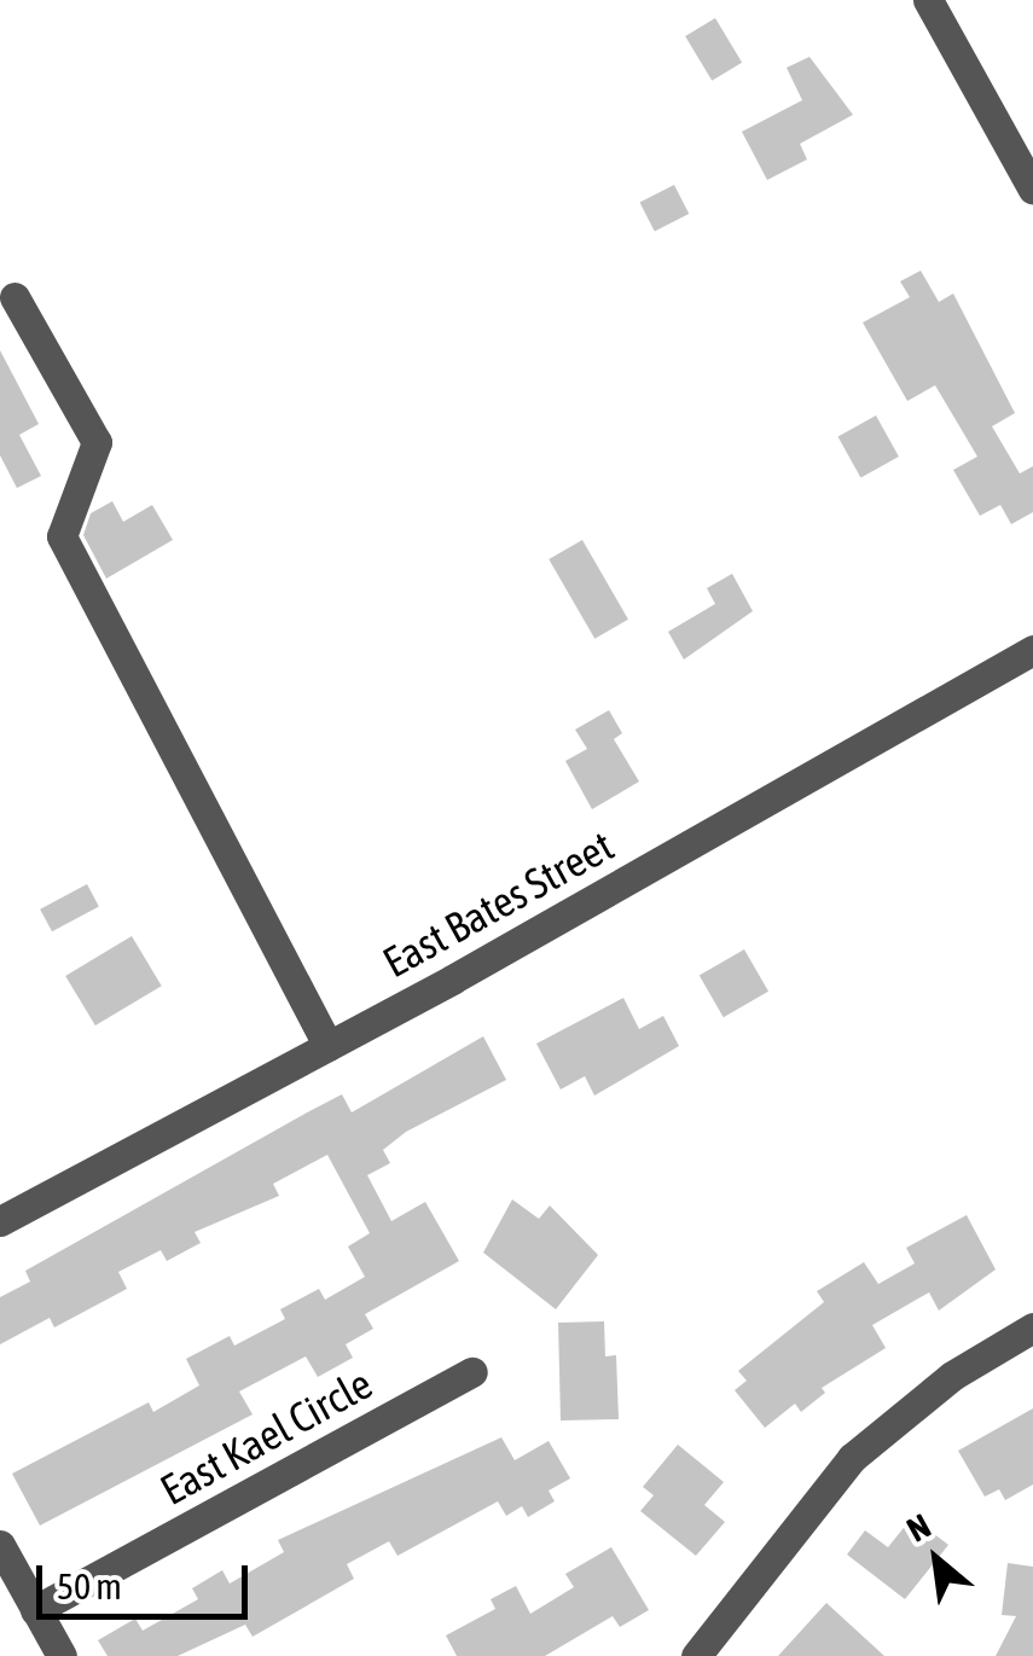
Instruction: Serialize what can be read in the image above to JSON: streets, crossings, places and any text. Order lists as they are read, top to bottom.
{
  "streets": {
    "street": ["East Bates Street", "East Kael Circle"]
  },
  "scale_bar": "50 m",
  "north": "top left"
}
